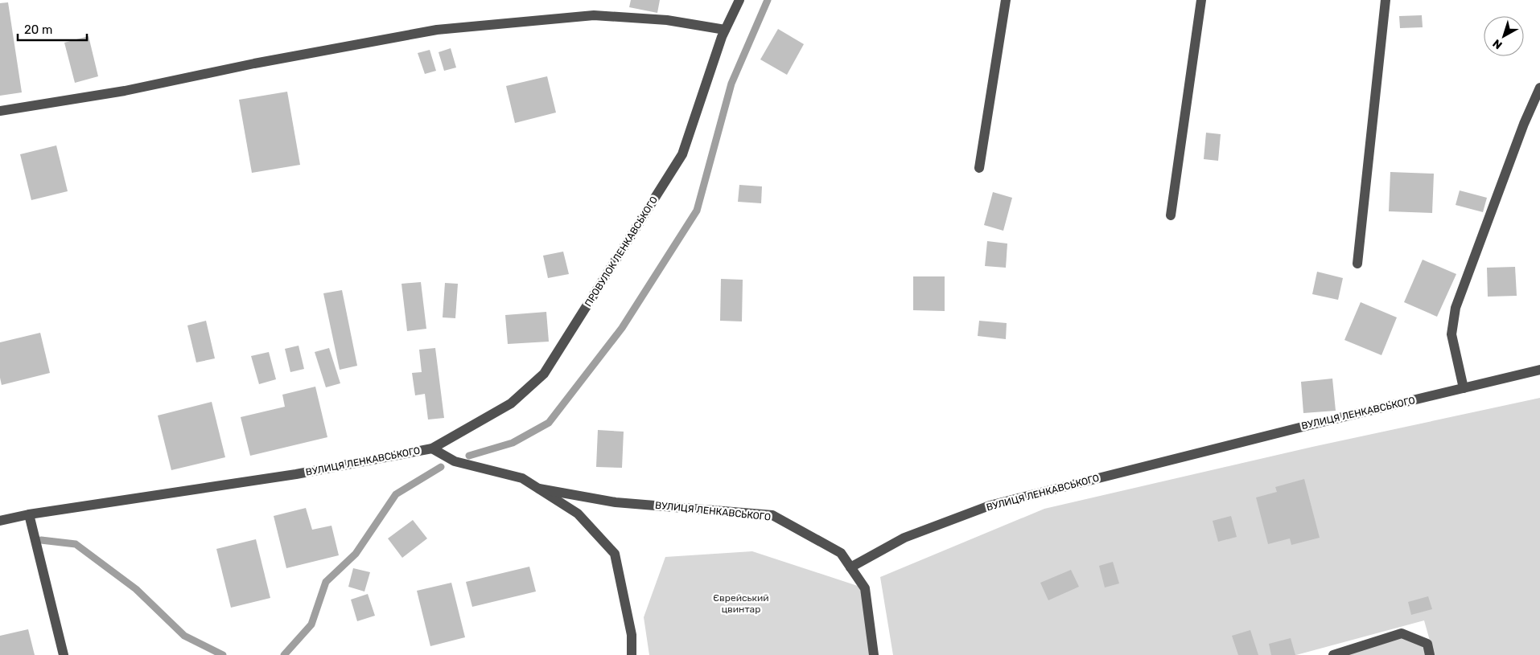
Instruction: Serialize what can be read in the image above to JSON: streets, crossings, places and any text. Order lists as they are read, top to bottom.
{
  "streets": {
    "street": ["ПРОВУЛОК ЛЕНКАВСЬКОГО", "ВУЛИЦЯ ЛЕНКАВСЬКОГО"]
  },
  "crossings": [
    ["ПРОВУЛОК ЛЕНКАВСЬКОГО", "ВУЛИЦЯ ЛЕНКАВСЬКОГО"]
  ],
  "parks": ["Єврейський цвинтар"],
  "scale_bar": "20 m",
  "north": "bottom left"
}
